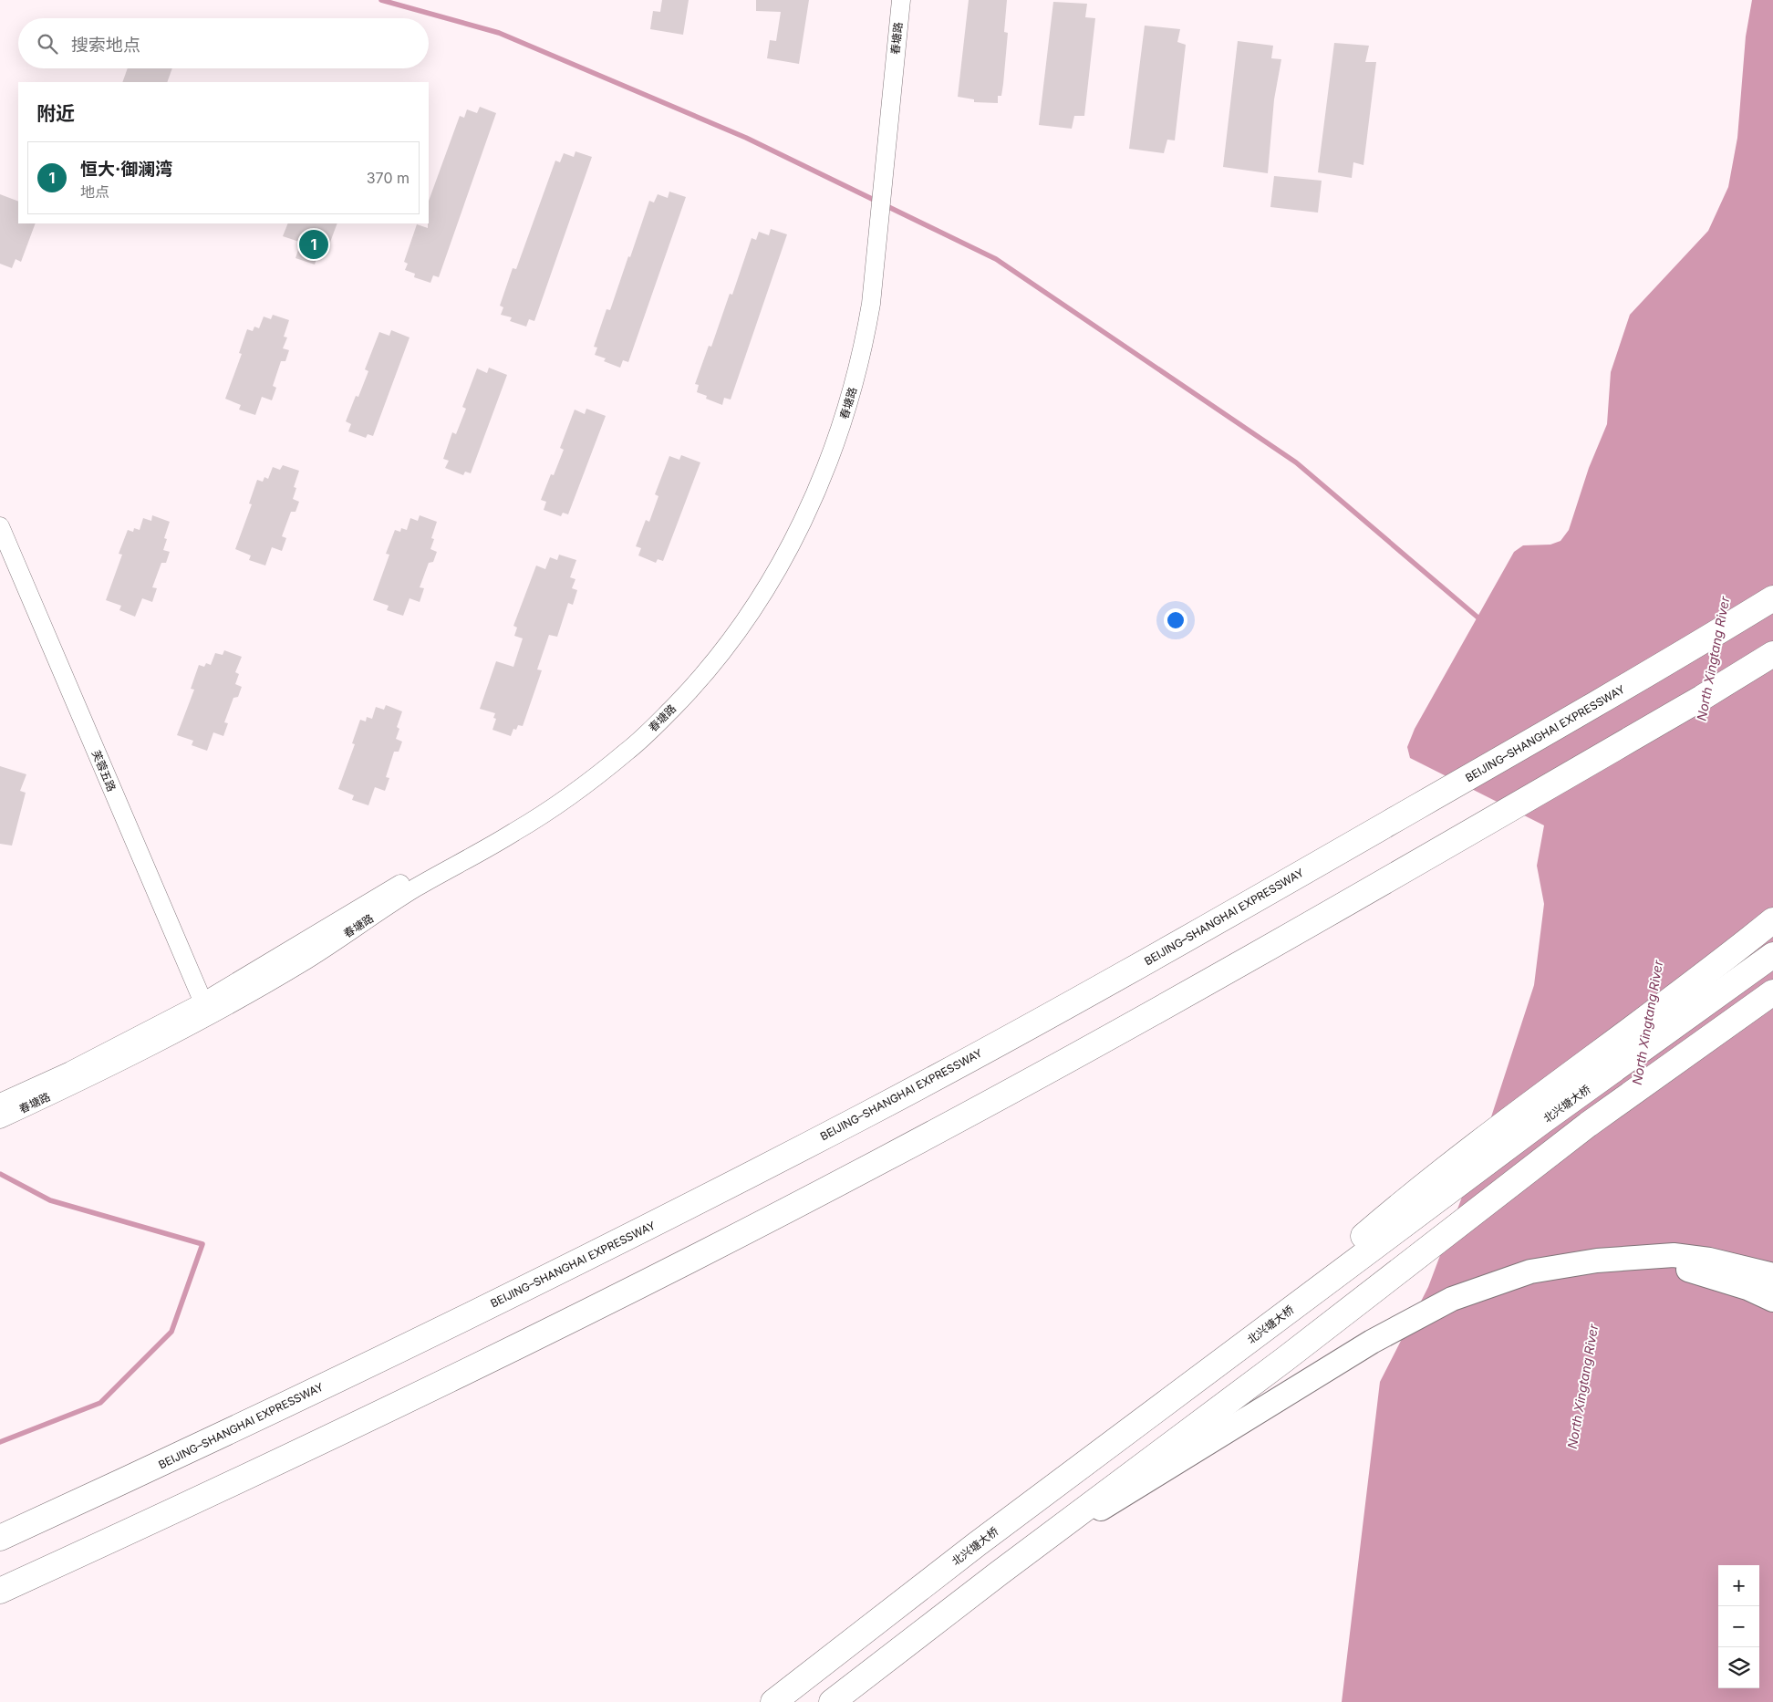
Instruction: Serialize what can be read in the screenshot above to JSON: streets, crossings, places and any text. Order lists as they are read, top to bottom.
{
  "streets": {
    "highway": ["BEIJING–SHANGHAI EXPRESSWAY", "北兴塘大桥"],
    "street": ["春塘路", "芙蓉五路"]
  },
  "crossings": [
    ["春塘路", "芙蓉五路"]
  ],
  "water": ["North Xingtang River"],
  "page": {
    "search": "搜索地点",
    "heading": "附近",
    "list": [
      {
        "mark": "1",
        "name": "恒大·御澜湾",
        "note": "地点",
        "value": "370 m"
      }
    ],
    "pins": "1",
    "map_buttons": ["+", "−"]
  }
}
